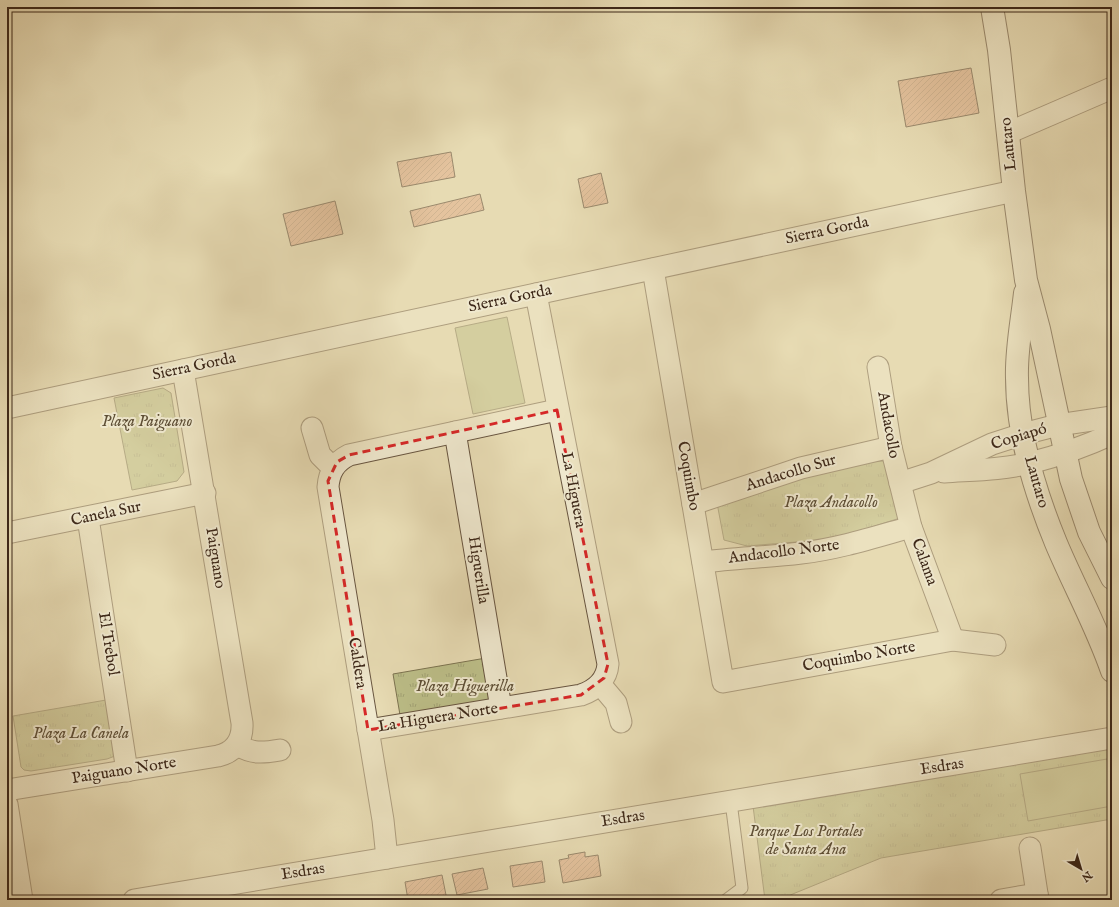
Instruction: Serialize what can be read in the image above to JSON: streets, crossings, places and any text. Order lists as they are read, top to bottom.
{
  "streets": {
    "street": [
      "Lautaro",
      "Sierra Gorda",
      "Andacollo",
      "Copiapó",
      "Andacollo Sur",
      "Coquimbo",
      "La Higuera",
      "Canela Sur",
      "Andacollo Norte",
      "Paiguano",
      "Calama",
      "Higuerilla",
      "El Trebol",
      "Coquimbo Norte",
      "Caldera",
      "La Higuera Norte",
      "Esdras",
      "Paiguano Norte"
    ]
  },
  "crossings": [
    ["Lautaro", "Sierra Gorda"],
    ["Lautaro", "Copiapó"],
    ["Sierra Gorda", "Coquimbo"],
    ["Sierra Gorda", "La Higuera"],
    ["Sierra Gorda", "Paiguano"],
    ["Andacollo", "Copiapó"],
    ["Andacollo", "Andacollo Sur"],
    ["Andacollo", "Calama"],
    ["Copiapó", "Calama"],
    ["Andacollo Sur", "Coquimbo"],
    ["Coquimbo", "Andacollo Norte"],
    ["Coquimbo", "Coquimbo Norte"],
    ["La Higuera", "La Higuera Norte"],
    ["Canela Sur", "Paiguano"],
    ["Canela Sur", "El Trebol"],
    ["Andacollo Norte", "Calama"],
    ["Paiguano", "Paiguano Norte"],
    ["Calama", "Coquimbo Norte"],
    ["Higuerilla", "La Higuera Norte"],
    ["El Trebol", "Paiguano Norte"],
    ["Caldera", "La Higuera Norte"],
    ["Caldera", "Esdras"]
  ],
  "parks": [
    "Plaza Paiguano",
    "Plaza Andacollo",
    "Plaza Higuerilla",
    "Plaza La Canela",
    "Parque Los Portales de Santa Ana"
  ],
  "north": "bottom right"
}
